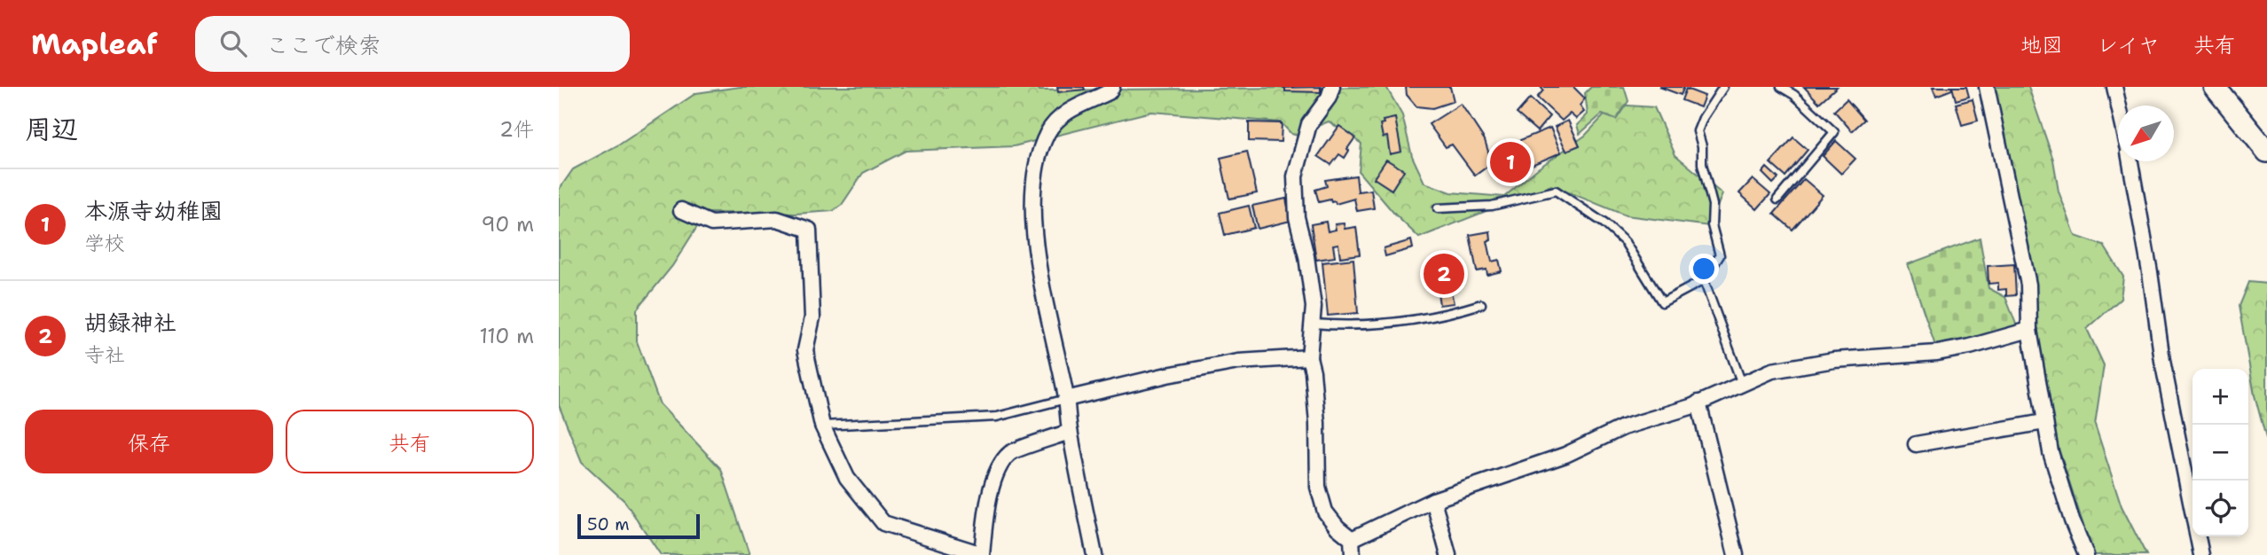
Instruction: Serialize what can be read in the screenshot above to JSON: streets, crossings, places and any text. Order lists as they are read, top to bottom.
{
  "scale_bar": "50 m",
  "north": "bottom left",
  "page": {
    "header": "Mapleaf",
    "search": "ここで検索",
    "nav": ["地図", "レイヤ", "共有"],
    "heading": ["周辺", "2件"],
    "pins": ["1", "2"],
    "list": [
      {
        "mark": "1",
        "name": "本源寺幼稚園",
        "note": "学校",
        "value": "90 m"
      },
      {
        "mark": "2",
        "name": "胡録神社",
        "note": "寺社",
        "value": "110 m"
      }
    ],
    "map_buttons": ["+", "−"],
    "buttons": ["保存", "共有"],
    "scale": "50 m"
  }
}
